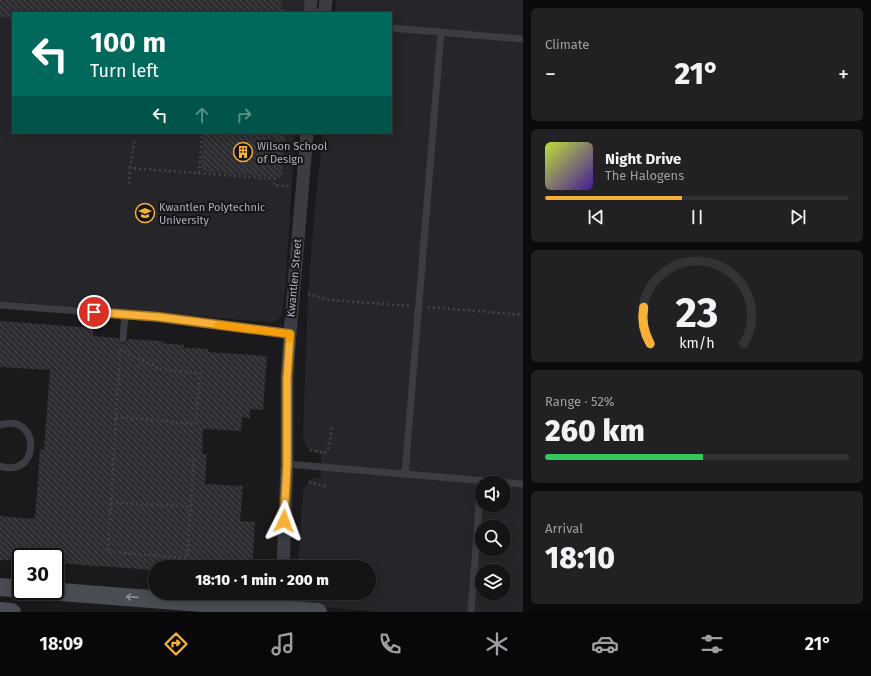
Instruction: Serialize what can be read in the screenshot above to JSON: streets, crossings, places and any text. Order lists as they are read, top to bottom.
{
  "streets": {
    "street": ["Kwantlen Street"]
  },
  "places": {
    "building": ["Wilson School of Design"],
    "school or university": ["Kwantlen Polytechnic University"]
  },
  "page": {
    "tile": [
      "Climate",
      ["Range · 52%", "260 km"],
      ["Arrival", "18:10"]
    ],
    "turn": ["100 m", "Turn left"],
    "heat": ["−", "21°", "+"],
    "song": ["Night Drive", "The Halogens"],
    "limit": "30",
    "trip": "18:10 · 1 min · 200 m",
    "tabs": ["18:09", "21°"],
    "gauge": ["23", "km/h"]
  }
}
